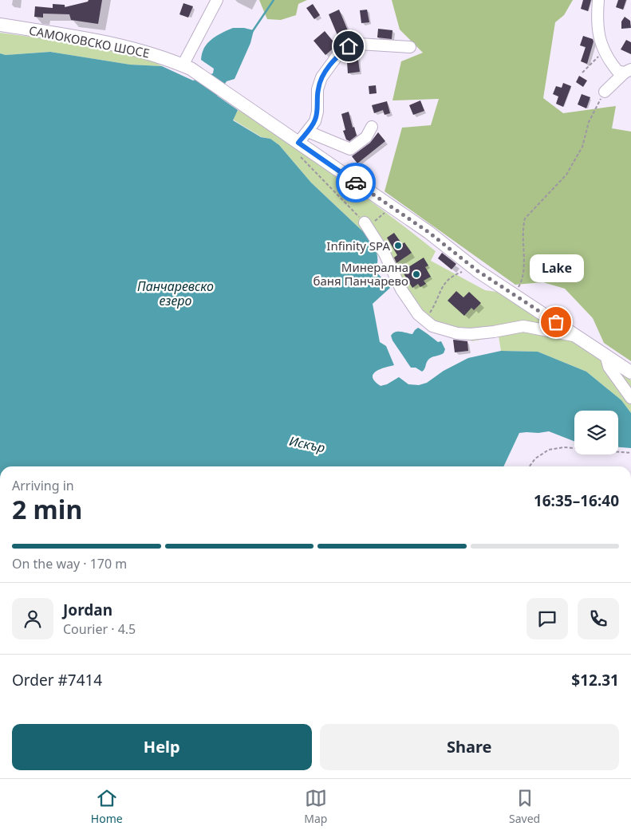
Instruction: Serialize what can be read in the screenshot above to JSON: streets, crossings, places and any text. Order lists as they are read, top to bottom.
{
  "streets": {
    "main road": ["САМОКОВСКО ШОСЕ"]
  },
  "water": ["Панчаревско езеро", "Искър"],
  "places": ["Infinity SPA", "Минерална баня Панчарево", "Lake"],
  "page": {
    "bubble": "Lake",
    "heading": ["2 min", "Arriving in", "16:35–16:40"],
    "panel": [
      "Jordan",
      "Courier · 4.5",
      "Order #7414",
      "$12.31"
    ],
    "bar": "On the way · 170 m",
    "buttons": ["Help", "Share"],
    "tabs": ["Home", "Map", "Saved"]
  }
}
